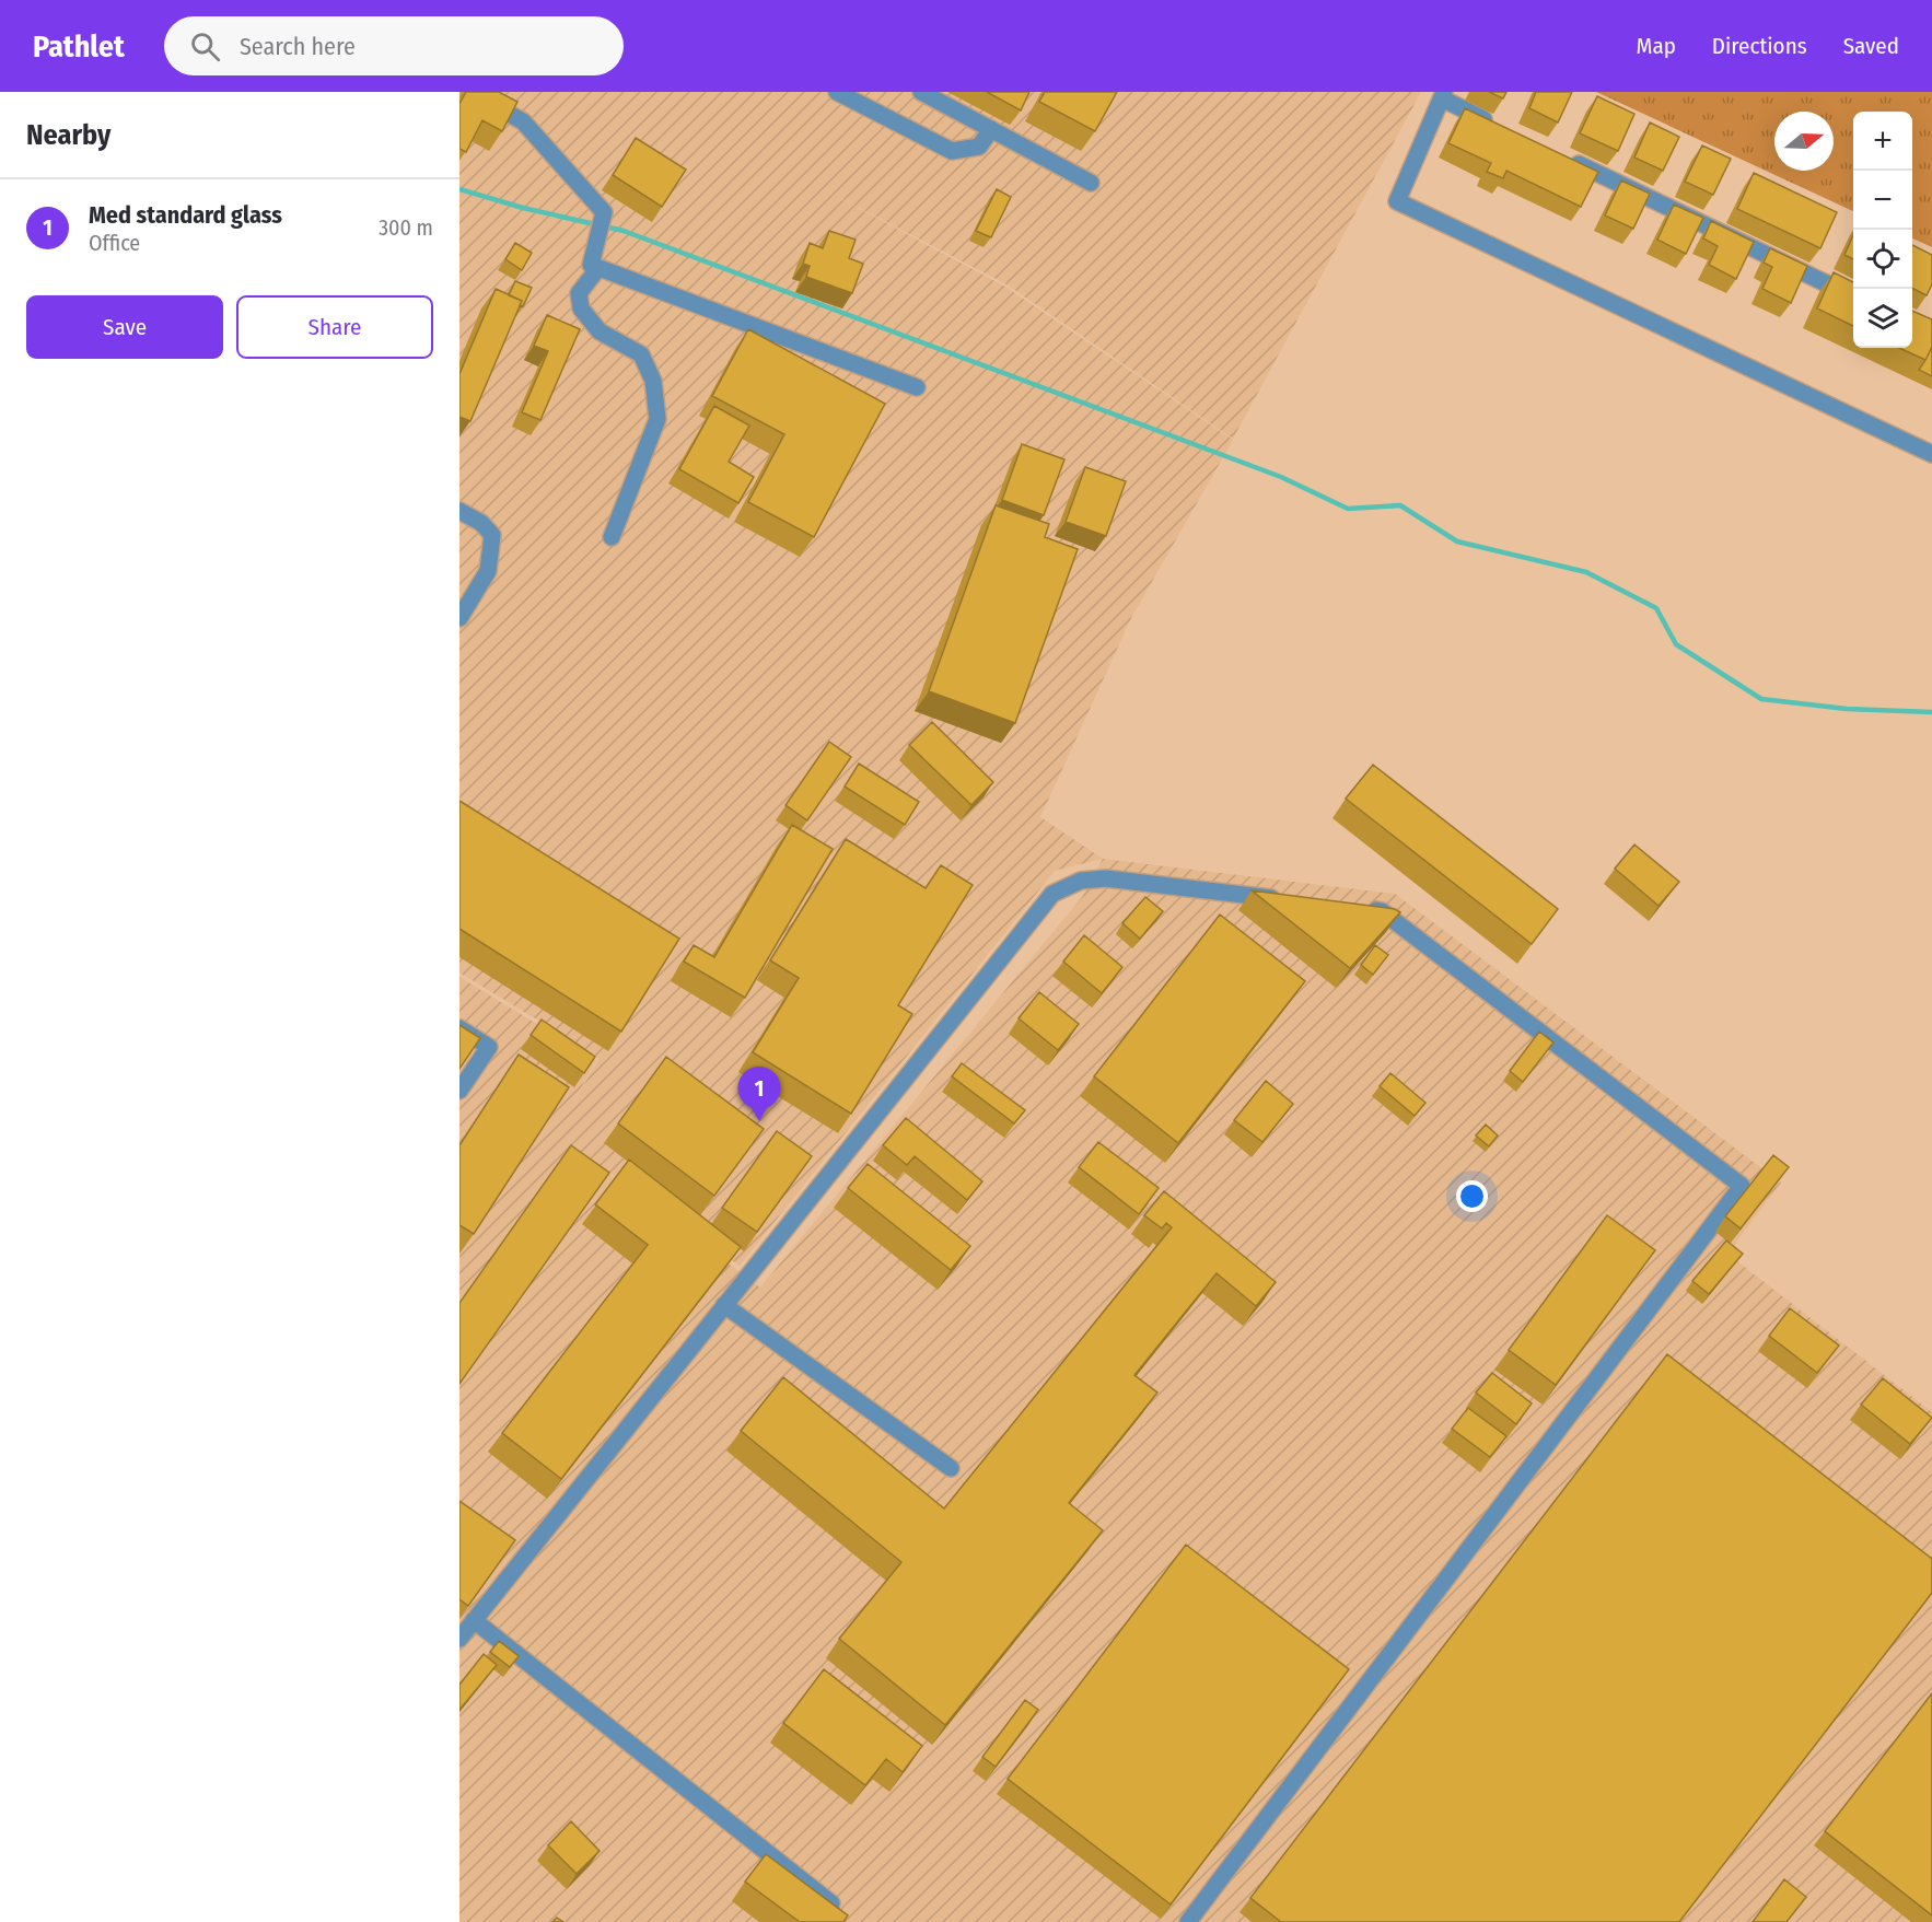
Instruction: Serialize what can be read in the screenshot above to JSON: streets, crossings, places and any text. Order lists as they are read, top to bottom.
{
  "north": "right",
  "page": {
    "header": "Pathlet",
    "search": "Search here",
    "nav": ["Map", "Directions", "Saved"],
    "heading": "Nearby",
    "map_buttons": ["+", "−"],
    "list": [
      {
        "mark": "1",
        "name": "Med standard glass",
        "note": "Office",
        "value": "300 m"
      }
    ],
    "buttons": ["Save", "Share"],
    "pins": "1"
  }
}
